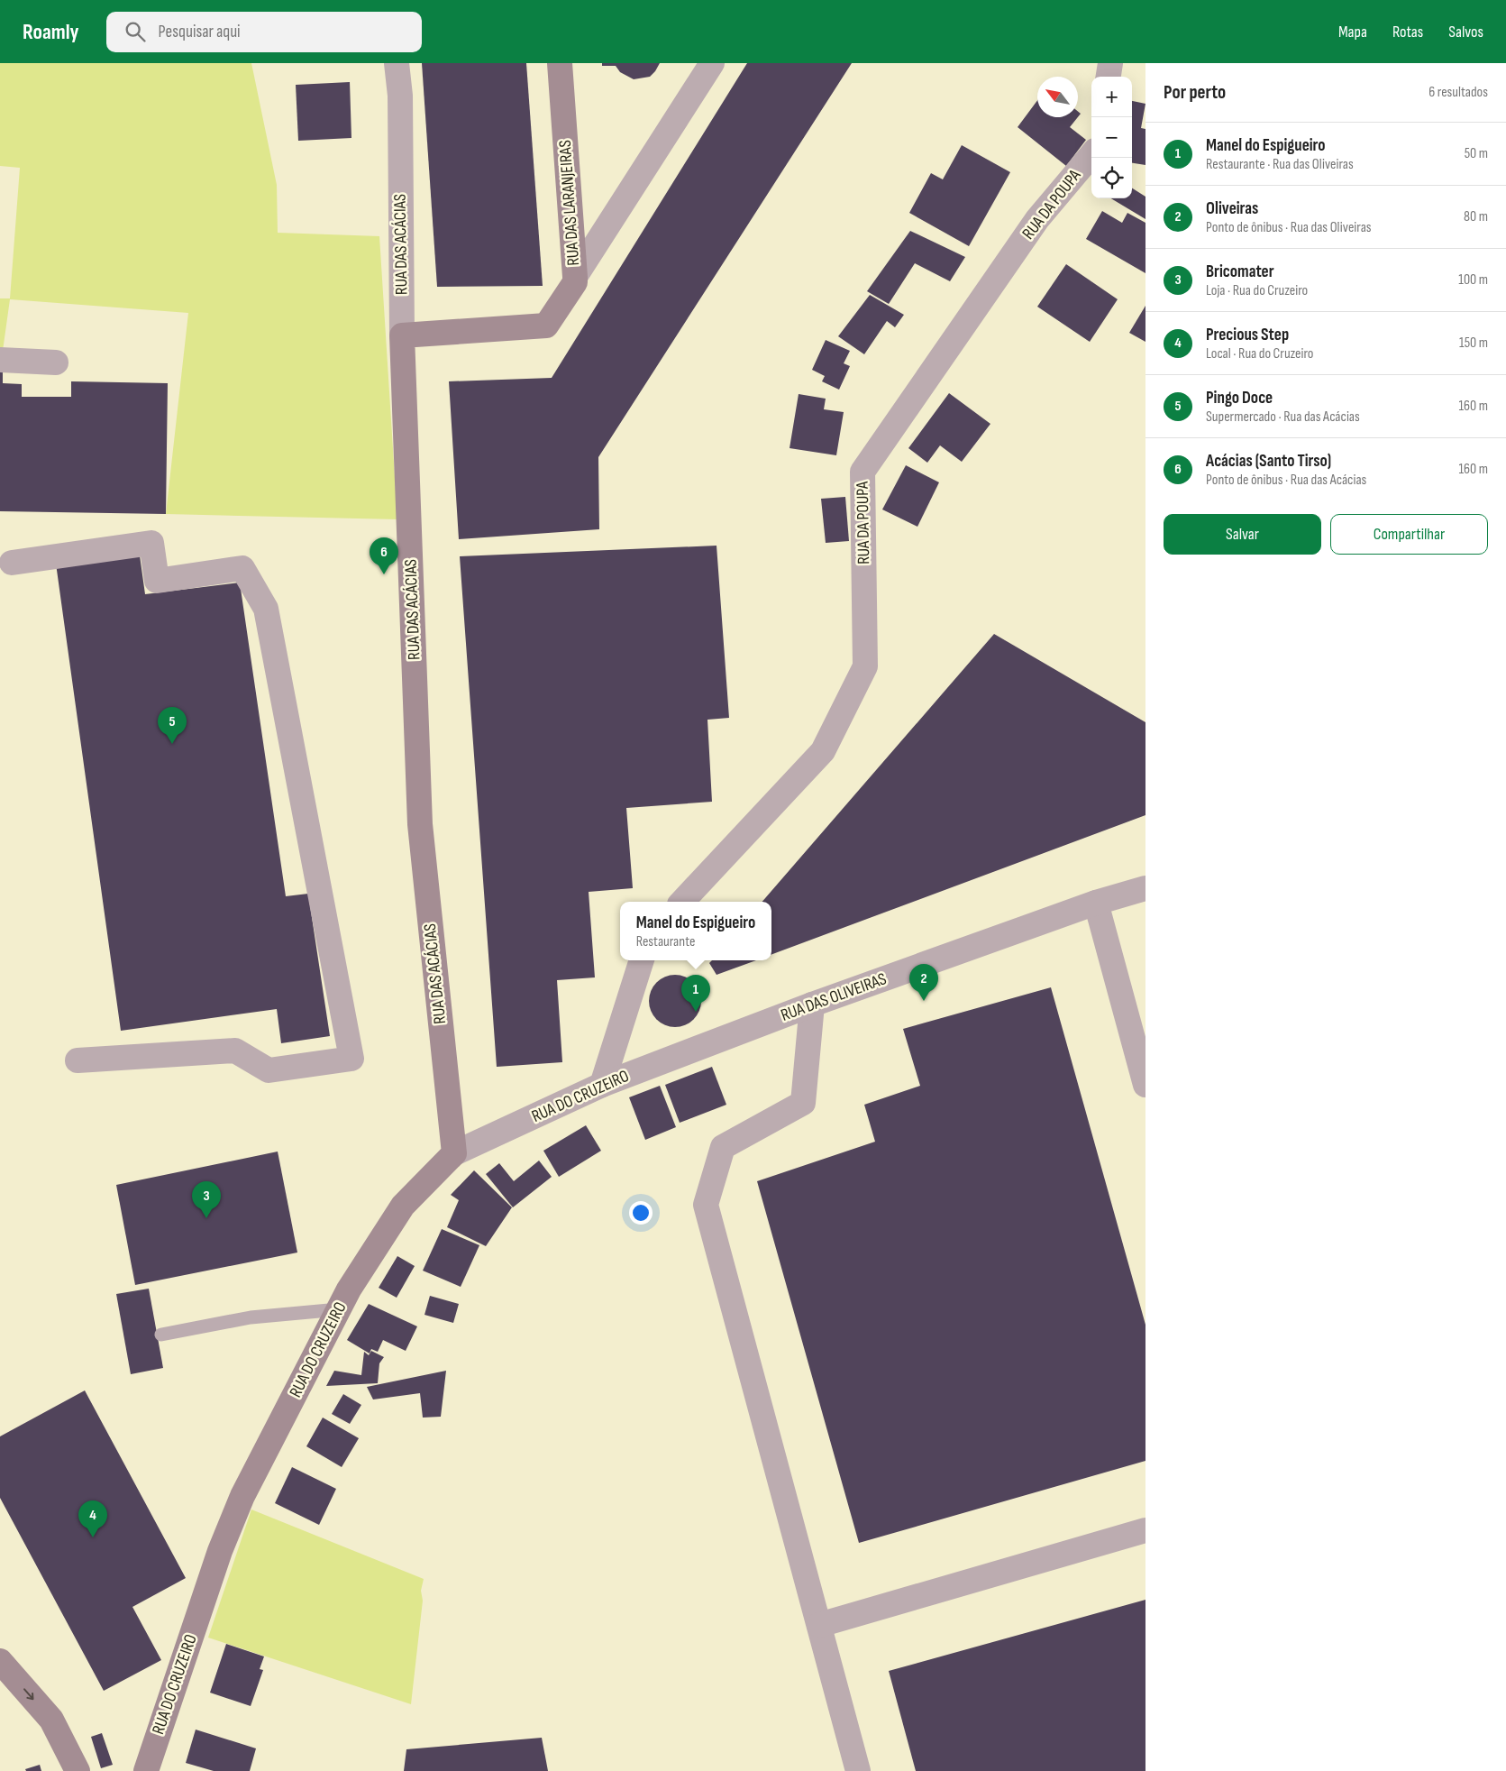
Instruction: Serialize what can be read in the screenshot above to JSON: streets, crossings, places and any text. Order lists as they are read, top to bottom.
{
  "streets": {
    "street": [
      "RUA DAS LARANJEIRAS",
      "RUA DA POUPA",
      "RUA DAS ACÁCIAS",
      "RUA DAS OLIVEIRAS",
      "RUA DO CRUZEIRO"
    ]
  },
  "crossings": [
    ["RUA DAS LARANJEIRAS", "RUA DAS ACÁCIAS"],
    ["RUA DAS ACÁCIAS", "RUA DO CRUZEIRO"],
    ["RUA DAS OLIVEIRAS", "RUA DO CRUZEIRO"]
  ],
  "north": "top left",
  "page": {
    "header": "Roamly",
    "search": "Pesquisar aqui",
    "nav": ["Mapa", "Rotas", "Salvos"],
    "heading": ["Por perto", "6 resultados"],
    "map_buttons": ["+", "−"],
    "list": [
      {
        "mark": "1",
        "name": "Manel do Espigueiro",
        "note": "Restaurante · Rua das Oliveiras",
        "value": "50 m"
      },
      {
        "mark": "2",
        "name": "Oliveiras",
        "note": "Ponto de ônibus · Rua das Oliveiras",
        "value": "80 m"
      },
      {
        "mark": "3",
        "name": "Bricomater",
        "note": "Loja · Rua do Cruzeiro",
        "value": "100 m"
      },
      {
        "mark": "4",
        "name": "Precious Step",
        "note": "Local · Rua do Cruzeiro",
        "value": "150 m"
      },
      {
        "mark": "5",
        "name": "Pingo Doce",
        "note": "Supermercado · Rua das Acácias",
        "value": "160 m"
      },
      {
        "mark": "6",
        "name": "Acácias (Santo Tirso)",
        "note": "Ponto de ônibus · Rua das Acácias",
        "value": "160 m"
      }
    ],
    "buttons": ["Salvar", "Compartilhar"],
    "pins": [
      "6",
      "5",
      "2",
      "1",
      "3",
      "4"
    ],
    "popup": ["Manel do Espigueiro", "Restaurante"]
  }
}
